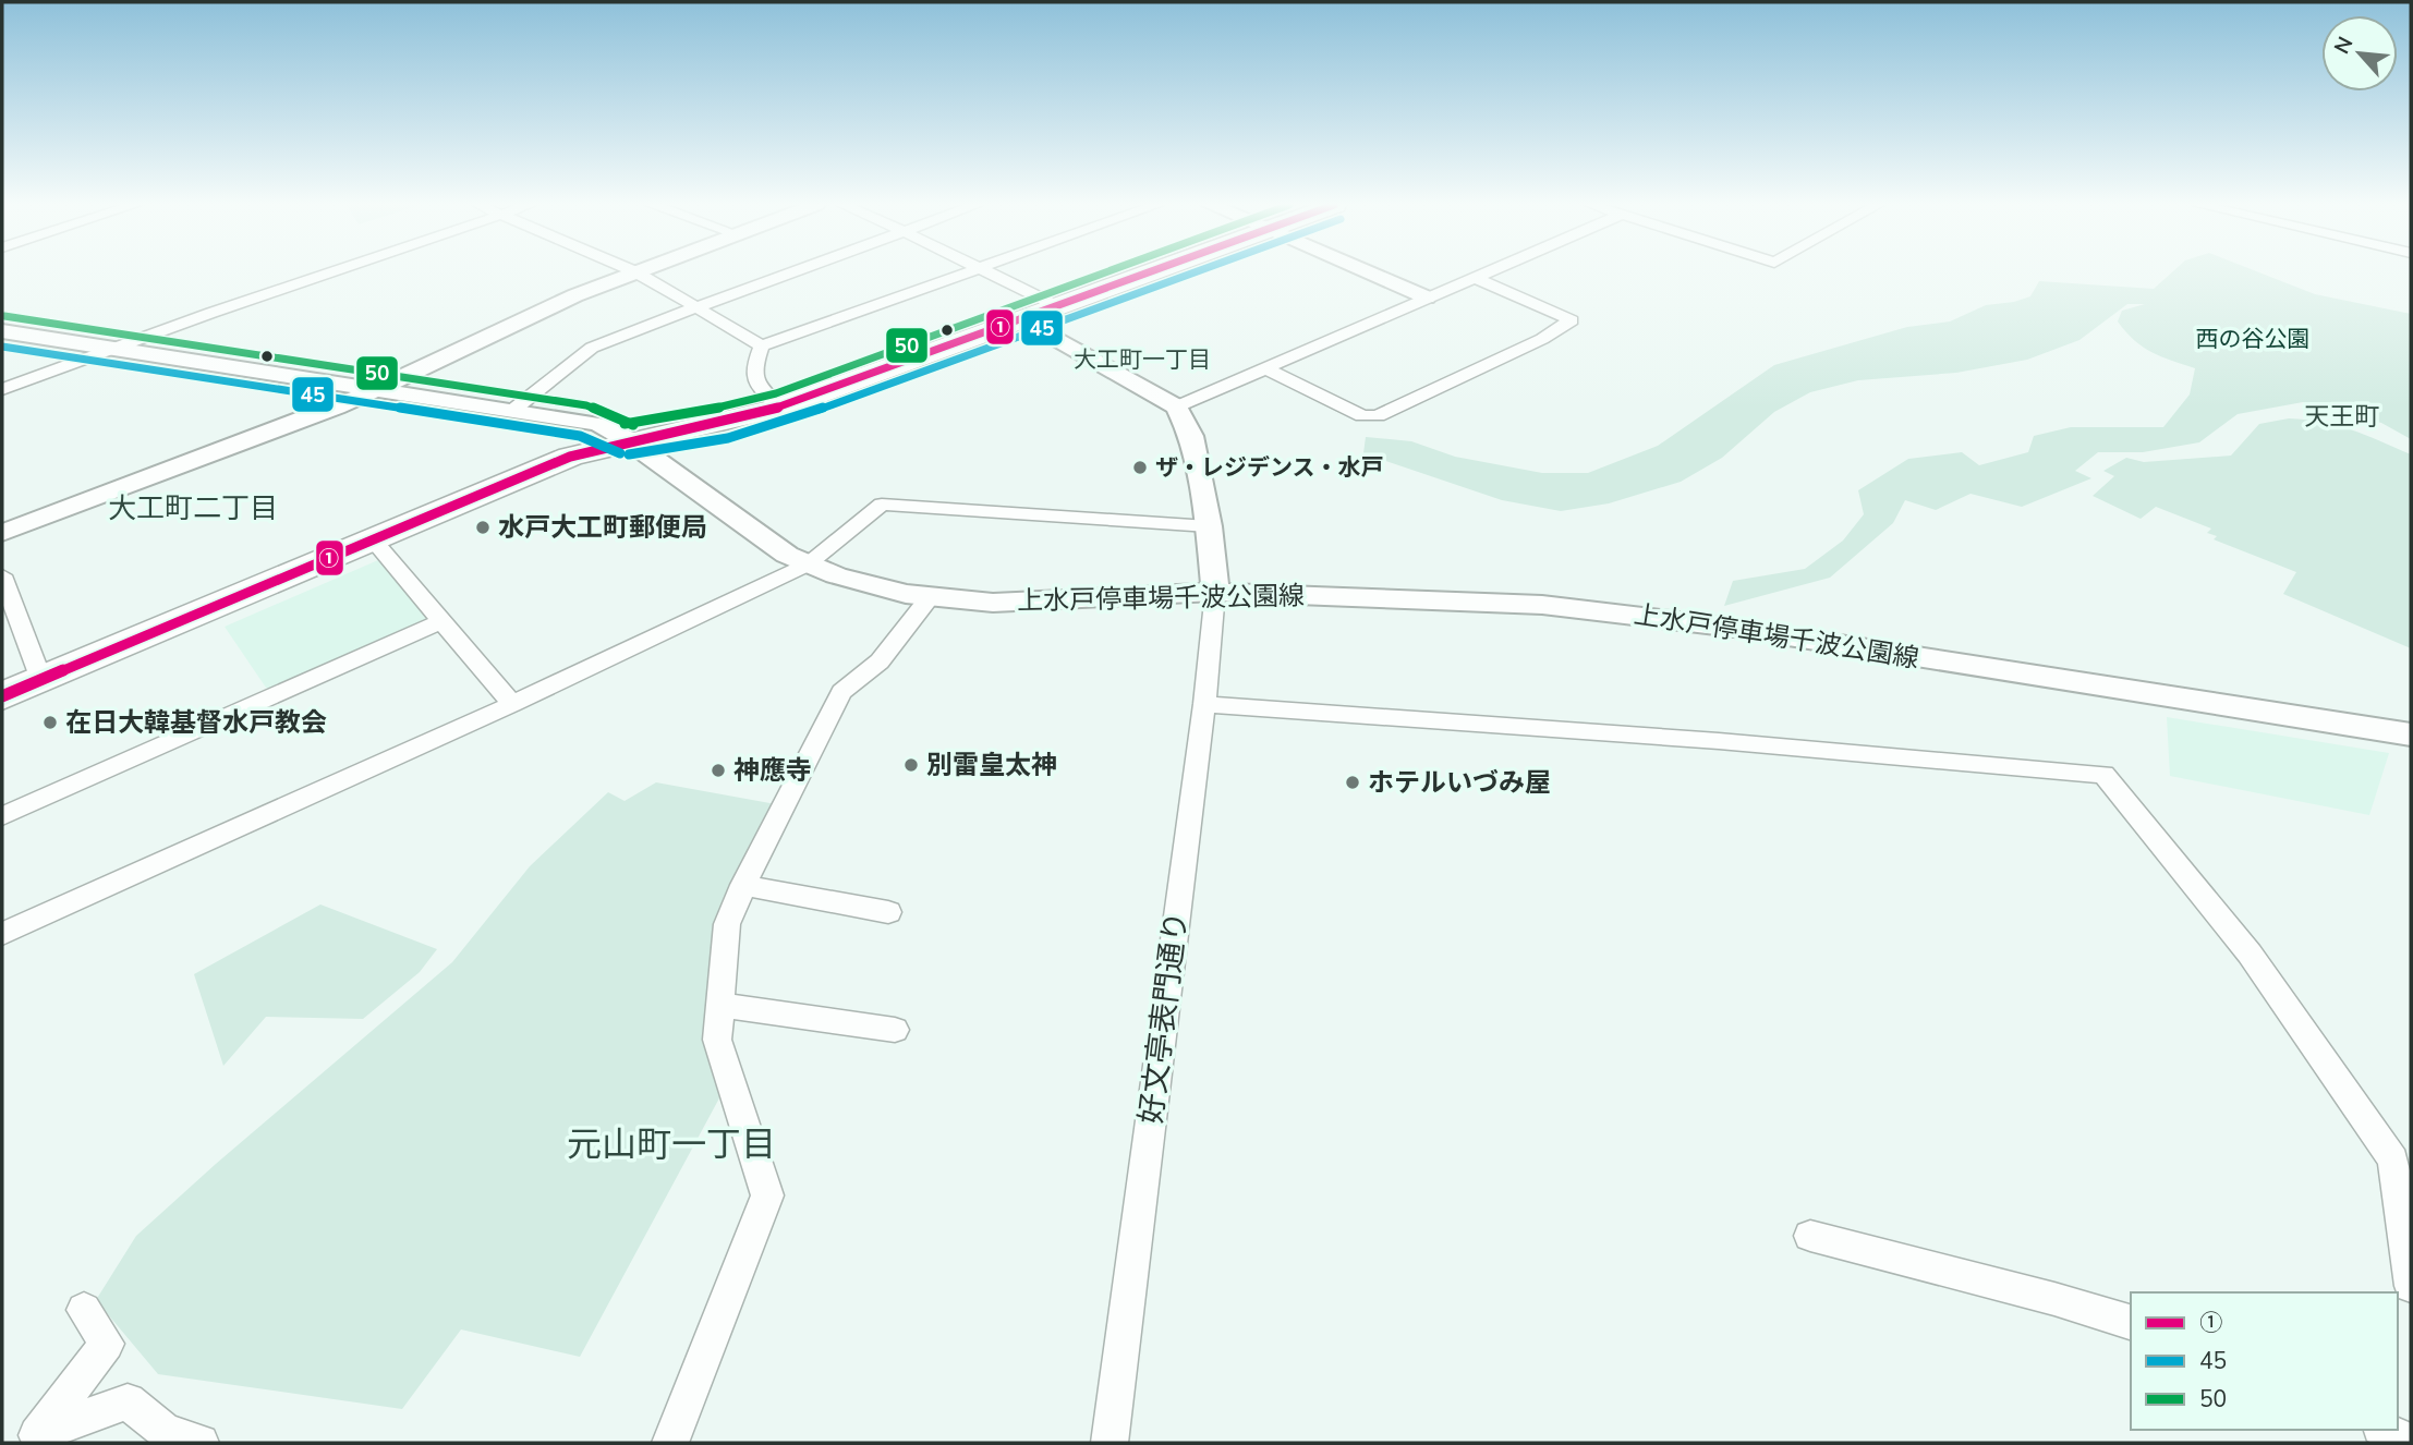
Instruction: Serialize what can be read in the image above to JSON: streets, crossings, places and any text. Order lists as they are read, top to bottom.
{
  "streets": {
    "main road": ["上水戸停車場千波公園線"],
    "street": ["好文亭表門通り"]
  },
  "crossings": [
    ["上水戸停車場千波公園線", "好文亭表門通り"]
  ],
  "districts": [
    "大工町一丁目",
    "天王町",
    "大工町二丁目",
    "元山町一丁目"
  ],
  "parks": ["西の谷公園"],
  "places": [
    "ザ・レジデンス・水戸",
    "水戸大工町郵便局",
    "在日大韓基督水戸教会",
    "別雷皇太神",
    "神應寺",
    "ホテルいづみ屋"
  ],
  "lines": ["transit line ①", "transit line 45", "transit line 50"],
  "legend": ["①", "45", "50"],
  "north": "top left"
}
